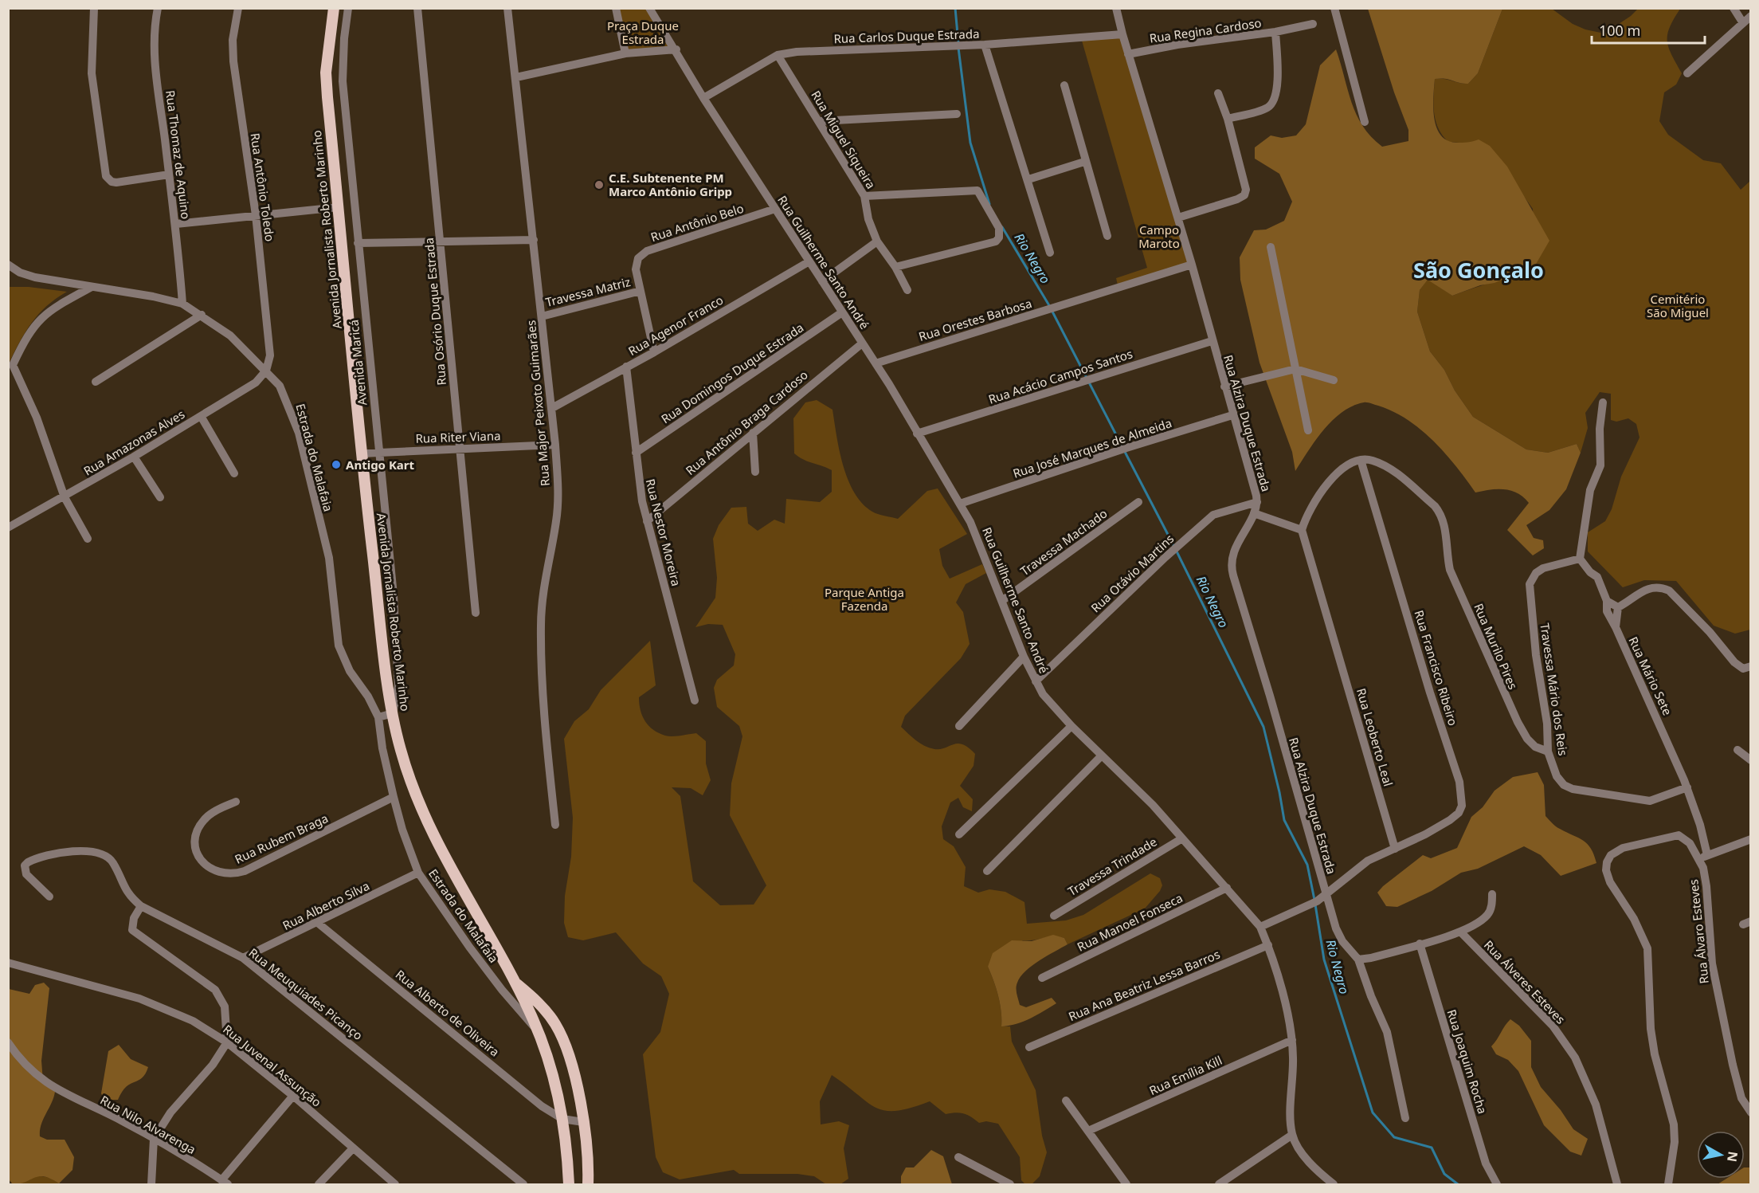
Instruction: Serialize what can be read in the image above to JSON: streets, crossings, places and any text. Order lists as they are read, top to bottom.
{
  "streets": {
    "main road": ["Avenida Jornalista Roberto Marinho"],
    "street": [
      "Rua Regina Cardoso",
      "Rua Carlos Duque Estrada",
      "Rua Miguel Siqueira",
      "Rua Thomaz de Aquino",
      "Rua Antônio Toledo",
      "Rua Antônio Belo",
      "Rua Guilherme Santo André",
      "Travessa Matriz",
      "Rua Osório Duque Estrada",
      "Rua Orestes Barbosa",
      "Rua Agenor Franco",
      "Avenida Maricá",
      "Rua Domingos Duque Estrada",
      "Rua Acácio Campos Santos",
      "Rua Major Peixoto Guimarães",
      "Rua Antônio Braga Cardoso",
      "Rua Alzira Duque Estrada",
      "Rua Riter Viana",
      "Rua Amazonas Alves",
      "Rua José Marques de Almeida",
      "Estrada do Malafaia",
      "Rua Nestor Moreira",
      "Travessa Machado",
      "Rua Otávio Martins",
      "Rua Murilo Pires",
      "Rua Francisco Ribeiro",
      "Rua Mário Sete",
      "Travessa Mário dos Reis",
      "Rua Leoberto Leal",
      "Rua Rubem Braga",
      "Travessa Trindade",
      "Rua Alberto Silva",
      "Rua Manoel Fonseca",
      "Rua Álvaro Esteves",
      "Rua Álveres Esteves",
      "Rua Ana Beatriz Lessa Barros",
      "Rua Meuquiades Picanço",
      "Rua Alberto de Oliveira",
      "Rua Joaquim Rocha",
      "Rua Juvenal Assunção",
      "Rua Emília Kill",
      "Rua Nilo Alvarenga"
    ]
  },
  "crossings": [
    ["Rua Regina Cardoso", "Rua Alzira Duque Estrada"],
    ["Rua Carlos Duque Estrada", "Rua Miguel Siqueira"],
    ["Rua Carlos Duque Estrada", "Rua Guilherme Santo André"],
    ["Rua Carlos Duque Estrada", "Rua Alzira Duque Estrada"],
    ["Rua Thomaz de Aquino", "Estrada do Malafaia"],
    ["Rua Antônio Toledo", "Rua Amazonas Alves"],
    ["Rua Antônio Toledo", "Estrada do Malafaia"],
    ["Rua Antônio Belo", "Rua Guilherme Santo André"],
    ["Rua Antônio Belo", "Travessa Matriz"],
    ["Rua Antônio Belo", "Rua Agenor Franco"],
    ["Avenida Jornalista Roberto Marinho", "Avenida Maricá"],
    ["Avenida Jornalista Roberto Marinho", "Rua Riter Viana"],
    ["Avenida Jornalista Roberto Marinho", "Estrada do Malafaia"],
    ["Avenida Jornalista Roberto Marinho", "Rua Alberto de Oliveira"],
    ["Rua Guilherme Santo André", "Rua Orestes Barbosa"],
    ["Rua Guilherme Santo André", "Rua Agenor Franco"],
    ["Rua Guilherme Santo André", "Rua Domingos Duque Estrada"],
    ["Rua Guilherme Santo André", "Rua Acácio Campos Santos"],
    ["Rua Guilherme Santo André", "Rua Antônio Braga Cardoso"],
    ["Rua Guilherme Santo André", "Rua José Marques de Almeida"],
    ["Rua Guilherme Santo André", "Travessa Machado"],
    ["Rua Guilherme Santo André", "Rua Otávio Martins"],
    ["Rua Guilherme Santo André", "Travessa Trindade"],
    ["Rua Guilherme Santo André", "Rua Manoel Fonseca"],
    ["Rua Guilherme Santo André", "Rua Ana Beatriz Lessa Barros"],
    ["Rua Guilherme Santo André", "Rua Emília Kill"],
    ["Travessa Matriz", "Rua Major Peixoto Guimarães"],
    ["Rua Osório Duque Estrada", "Rua Riter Viana"],
    ["Rua Orestes Barbosa", "Rua Alzira Duque Estrada"],
    ["Rua Agenor Franco", "Rua Major Peixoto Guimarães"],
    ["Rua Agenor Franco", "Rua Nestor Moreira"],
    ["Avenida Maricá", "Rua Riter Viana"],
    ["Rua Domingos Duque Estrada", "Rua Nestor Moreira"],
    ["Rua Acácio Campos Santos", "Rua Alzira Duque Estrada"],
    ["Rua Major Peixoto Guimarães", "Rua Riter Viana"],
    ["Rua Antônio Braga Cardoso", "Rua Nestor Moreira"],
    ["Rua Alzira Duque Estrada", "Rua José Marques de Almeida"],
    ["Rua Alzira Duque Estrada", "Rua Otávio Martins"],
    ["Rua Amazonas Alves", "Estrada do Malafaia"],
    ["Estrada do Malafaia", "Rua Rubem Braga"],
    ["Estrada do Malafaia", "Rua Alberto Silva"],
    ["Rua Murilo Pires", "Rua Francisco Ribeiro"],
    ["Rua Murilo Pires", "Travessa Mário dos Reis"],
    ["Rua Francisco Ribeiro", "Rua Leoberto Leal"],
    ["Rua Mário Sete", "Travessa Mário dos Reis"],
    ["Rua Mário Sete", "Rua Álvaro Esteves"],
    ["Rua Alberto Silva", "Rua Meuquiades Picanço"],
    ["Rua Alberto Silva", "Rua Alberto de Oliveira"]
  ],
  "districts": ["São Gonçalo"],
  "water": ["Rio Negro"],
  "parks": [
    "Praça Duque Estrada",
    "Campo Maroto",
    "Cemitério São Miguel",
    "Parque Antiga Fazenda"
  ],
  "places": ["C.E. Subtenente PM Marco Antônio Gripp", "Antigo Kart"],
  "scale_bar": "100 m",
  "north": "right"
}
